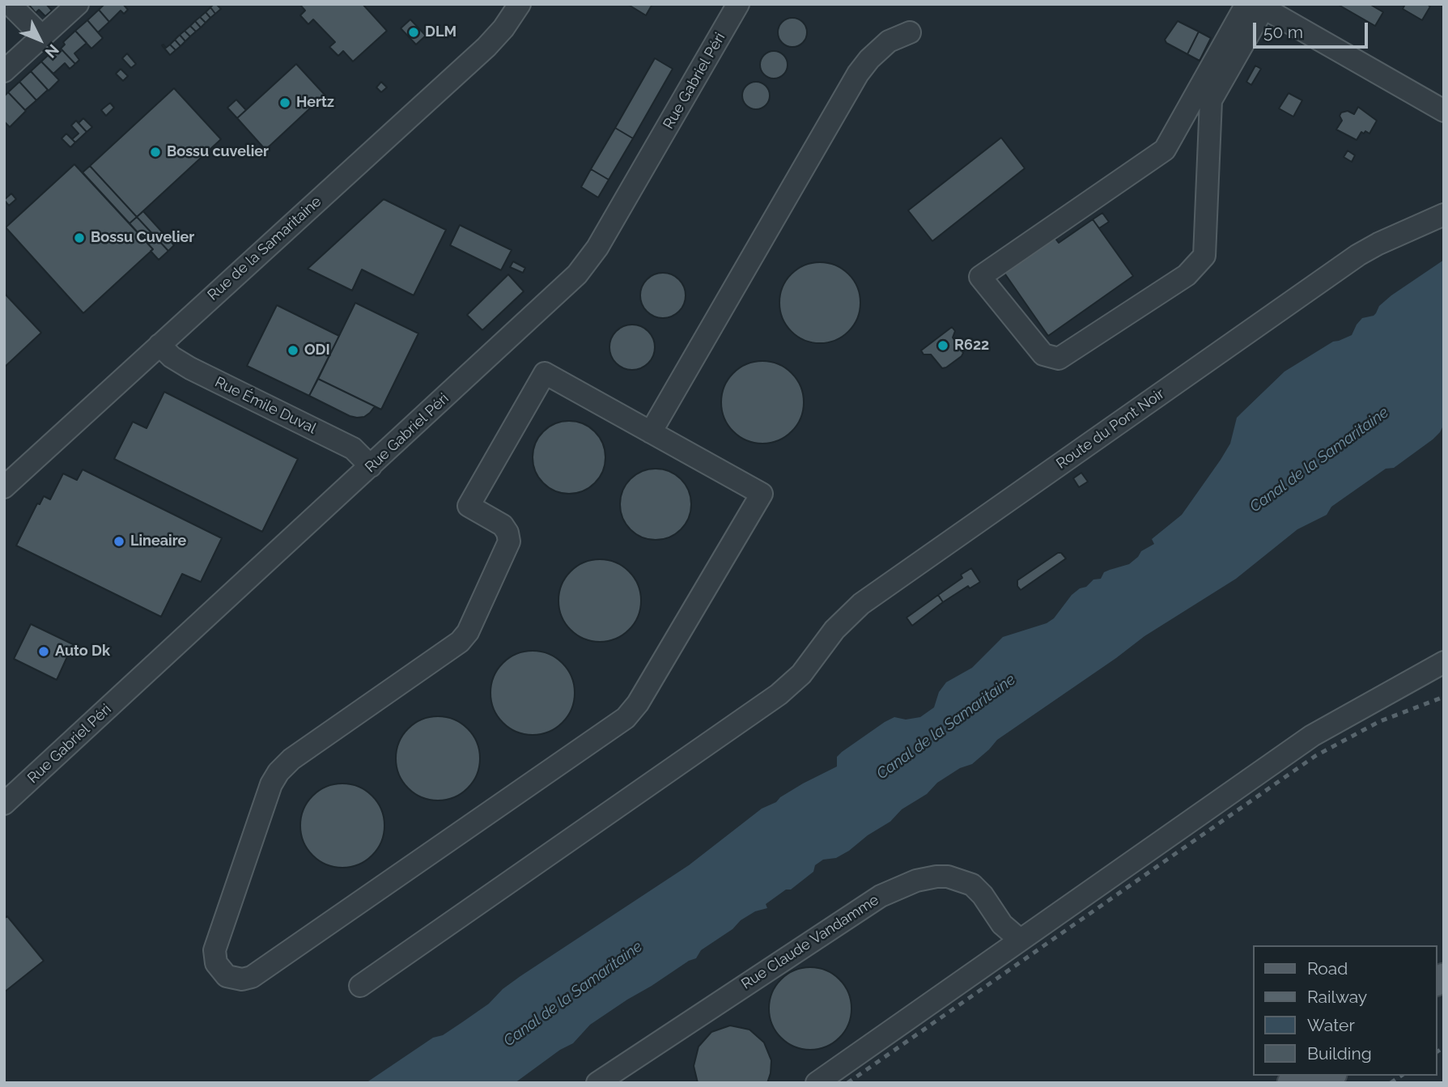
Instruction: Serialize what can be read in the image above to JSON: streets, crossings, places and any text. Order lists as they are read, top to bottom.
{
  "streets": {
    "street": [
      "Rue Gabriel Péri",
      "Rue de la Samaritaine",
      "Rue Émile Duval",
      "Route du Pont Noir",
      "Rue Claude Vandamme"
    ]
  },
  "crossings": [
    ["Rue Gabriel Péri", "Rue Émile Duval"],
    ["Rue de la Samaritaine", "Rue Émile Duval"]
  ],
  "water": ["Canal de la Samaritaine"],
  "places": [
    "DLM",
    "Hertz",
    "Bossu cuvelier",
    "Bossu Cuvelier",
    "R622",
    "ODI",
    "Lineaire",
    "Auto Dk"
  ],
  "legend": [
    "Road",
    "Railway",
    "Water",
    "Building"
  ],
  "scale_bar": "50 m",
  "north": "bottom right"
}
